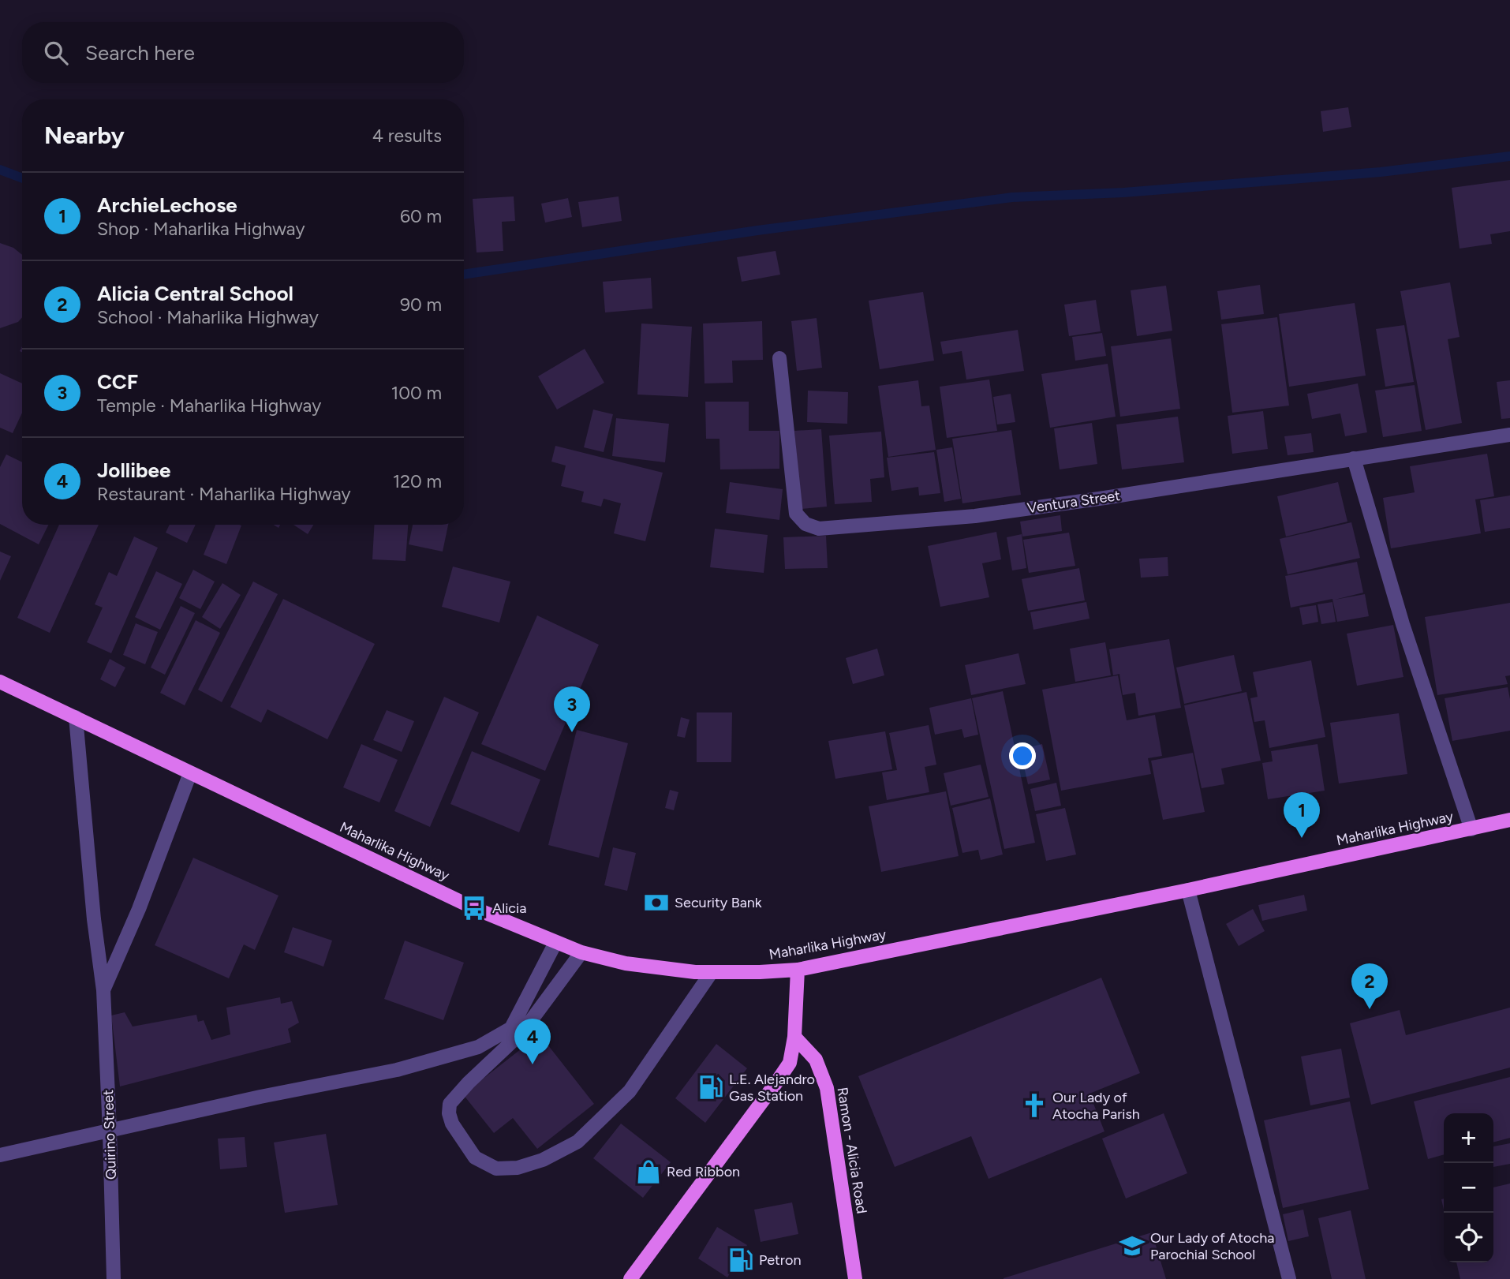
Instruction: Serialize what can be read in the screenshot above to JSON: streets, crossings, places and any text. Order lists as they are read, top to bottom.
{
  "streets": {
    "main road": ["Maharlika Highway", "Ramon - Alicia Road"],
    "street": ["Ventura Street", "Quirino Street"]
  },
  "crossings": [
    ["Maharlika Highway", "Quirino Street"]
  ],
  "places": {
    "bank": ["Security Bank"],
    "bus stop": ["Alicia"],
    "fuel station": ["L.E. Alejandro Gas Station", "Petron"],
    "church": ["Our Lady of Atocha Parish"],
    "shop": ["Red Ribbon"],
    "school or university": ["Our Lady of Atocha Parochial School"]
  },
  "page": {
    "search": "Search here",
    "heading": ["Nearby", "4 results"],
    "list": [
      {
        "mark": "1",
        "name": "ArchieLechose",
        "note": "Shop · Maharlika Highway",
        "value": "60 m"
      },
      {
        "mark": "2",
        "name": "Alicia Central School",
        "note": "School · Maharlika Highway",
        "value": "90 m"
      },
      {
        "mark": "3",
        "name": "CCF",
        "note": "Temple · Maharlika Highway",
        "value": "100 m"
      },
      {
        "mark": "4",
        "name": "Jollibee",
        "note": "Restaurant · Maharlika Highway",
        "value": "120 m"
      }
    ],
    "pins": [
      "3",
      "1",
      "2",
      "4"
    ],
    "map_buttons": ["+", "−"]
  }
}
